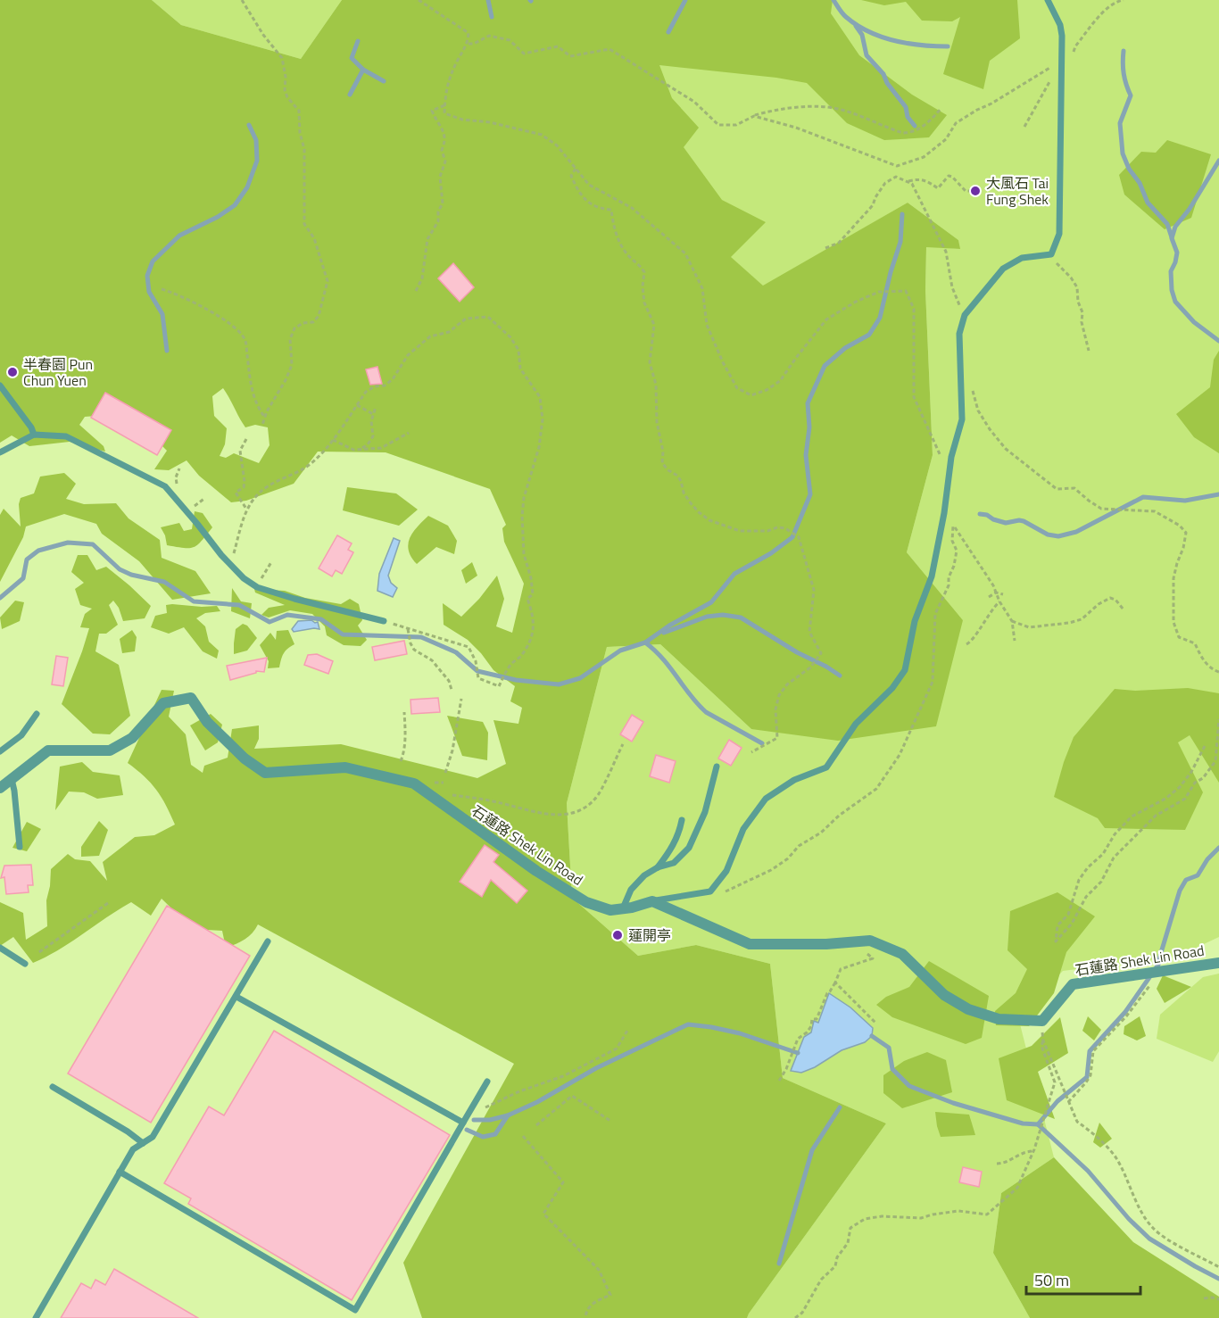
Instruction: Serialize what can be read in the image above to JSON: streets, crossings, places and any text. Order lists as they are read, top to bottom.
{
  "streets": {
    "street": ["石蓮路 Shek Lin Road"]
  },
  "places": ["大風石 Tai Fung Shek", "半春園 Pun Chun Yuen", "蓮開亭"],
  "scale_bar": "50 m"
}
